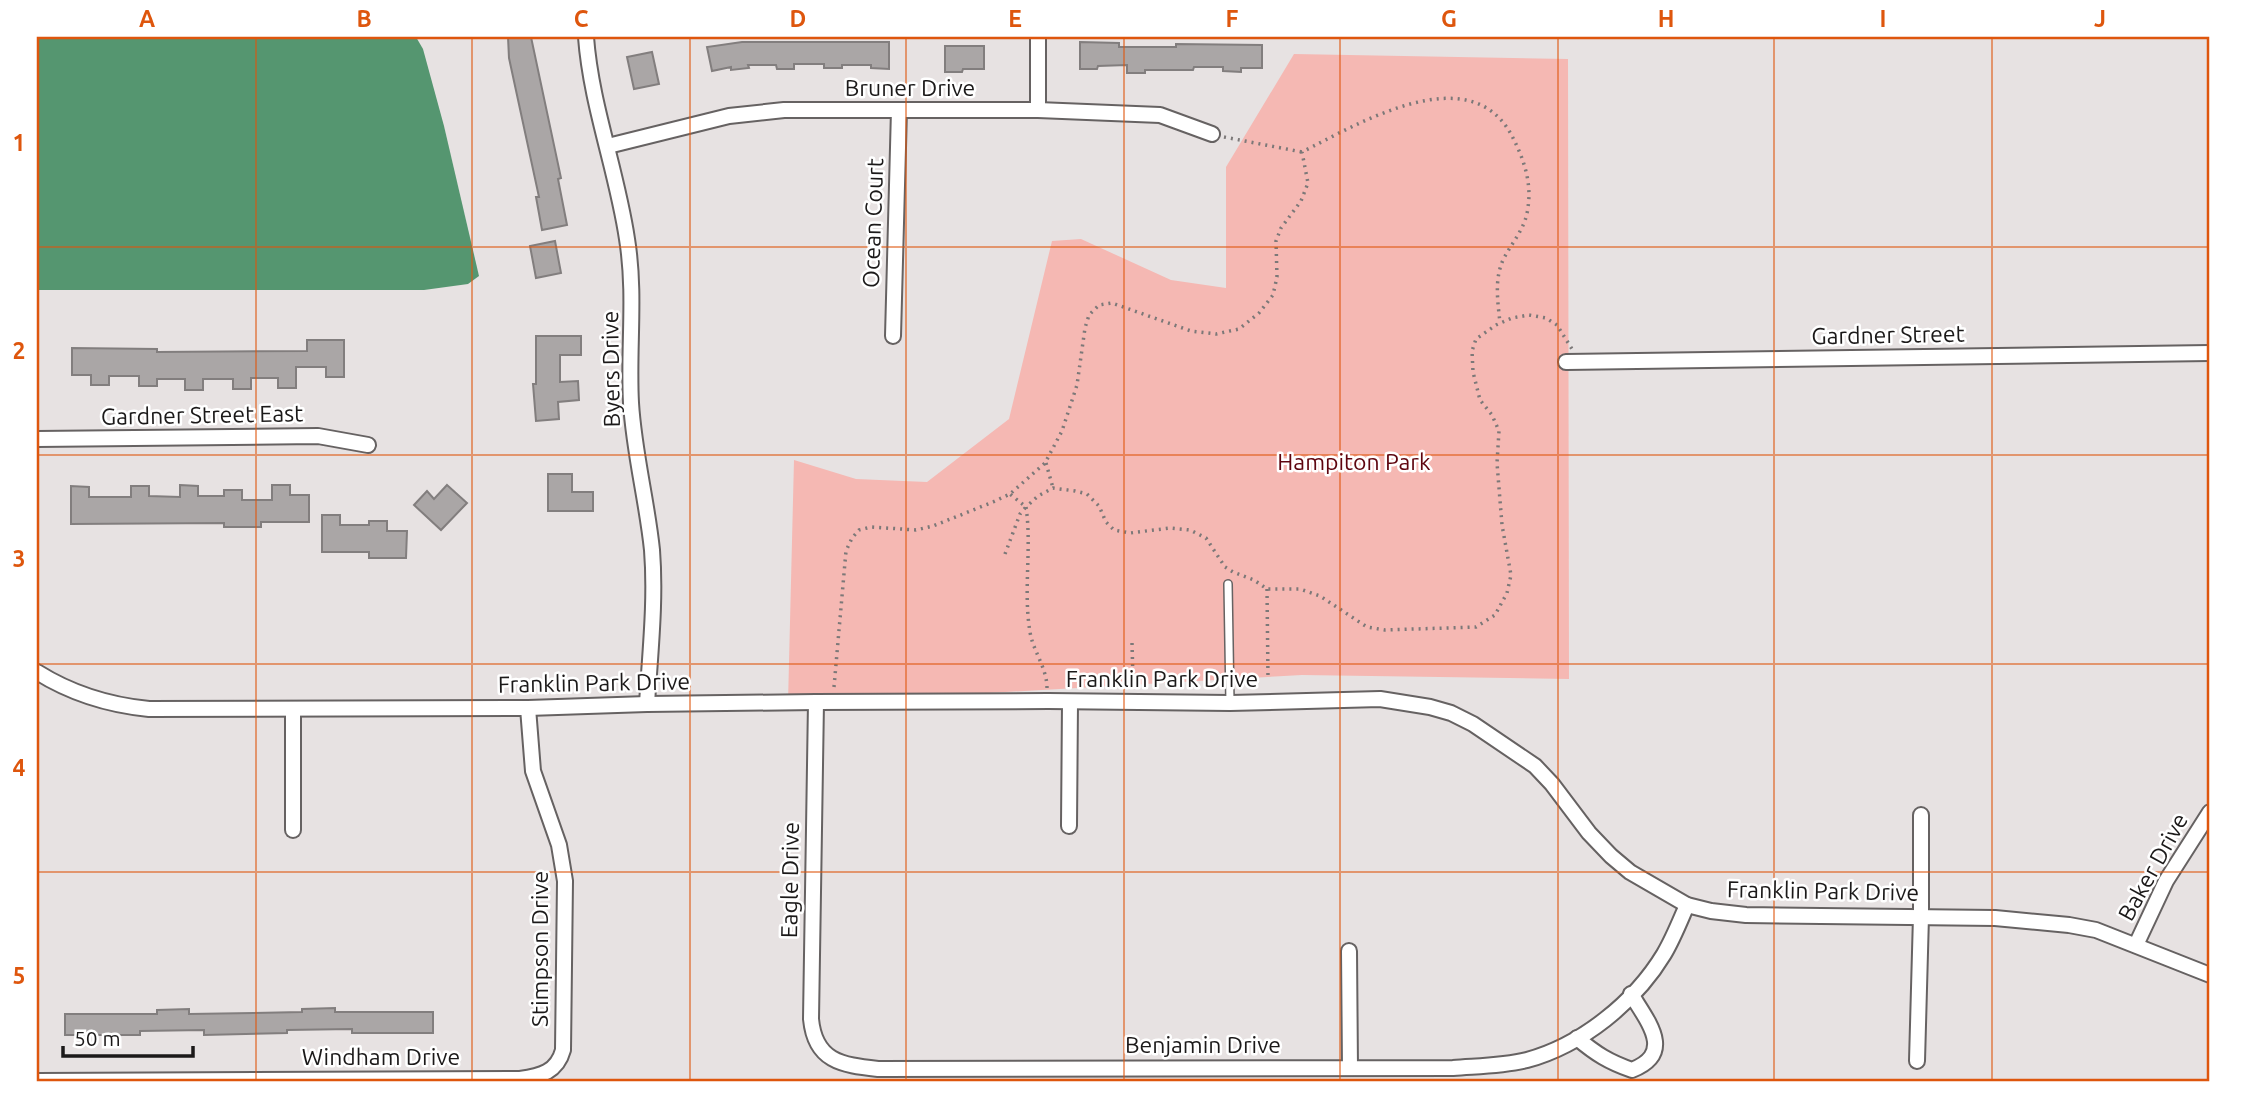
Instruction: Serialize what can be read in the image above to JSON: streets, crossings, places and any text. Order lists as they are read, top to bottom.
{
  "streets": {
    "street": [
      "Bruner Drive",
      "Ocean Court",
      "Gardner Street",
      "Byers Drive",
      "Gardner Street East",
      "Franklin Park Drive",
      "Baker Drive",
      "Eagle Drive",
      "Stimpson Drive",
      "Benjamin Drive",
      "Windham Drive"
    ]
  },
  "crossings": [
    ["Bruner Drive", "Ocean Court"],
    ["Bruner Drive", "Byers Drive"],
    ["Byers Drive", "Franklin Park Drive"],
    ["Franklin Park Drive", "Baker Drive"],
    ["Franklin Park Drive", "Eagle Drive"],
    ["Franklin Park Drive", "Stimpson Drive"],
    ["Franklin Park Drive", "Benjamin Drive"],
    ["Eagle Drive", "Benjamin Drive"],
    ["Stimpson Drive", "Windham Drive"]
  ],
  "parks": ["Hampiton Park"],
  "scale_bar": "50 m",
  "grid": {
    "columns": [
      "A",
      "B",
      "C",
      "D",
      "E",
      "F",
      "G",
      "H",
      "I",
      "J"
    ],
    "rows": [
      "1",
      "2",
      "3",
      "4",
      "5"
    ]
  }
}
